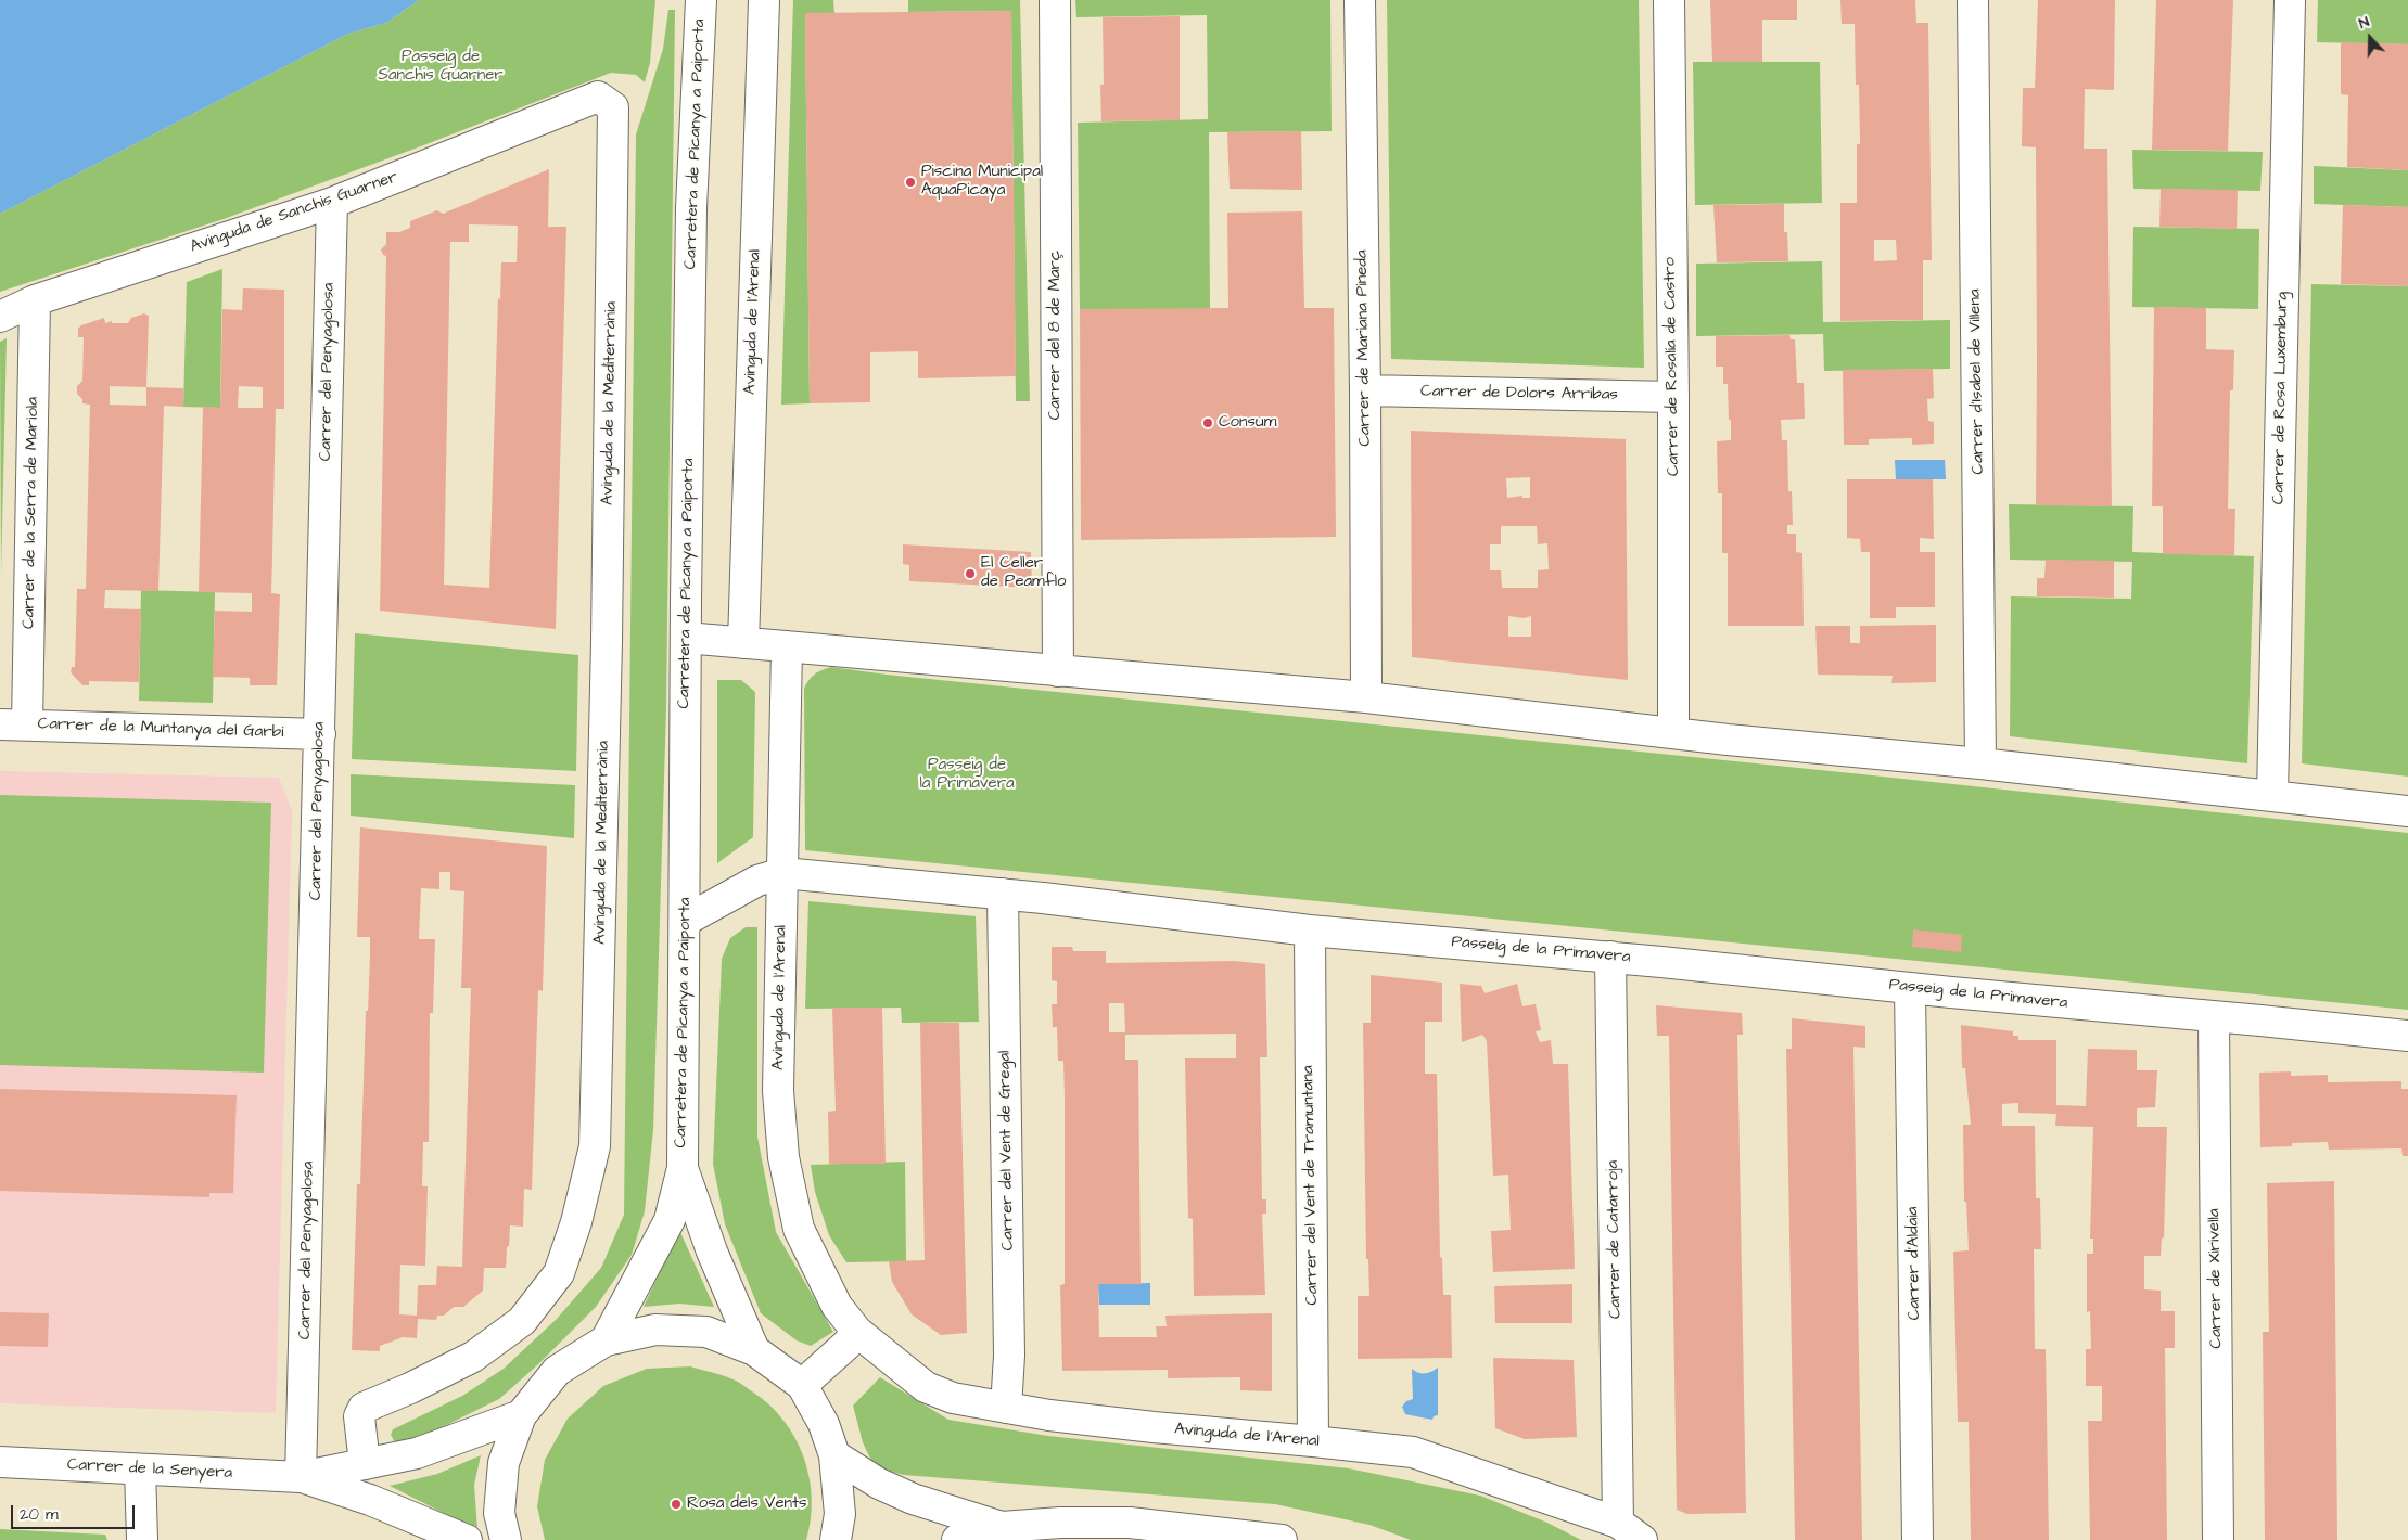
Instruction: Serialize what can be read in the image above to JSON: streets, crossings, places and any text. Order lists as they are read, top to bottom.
{
  "streets": {
    "street": [
      "Carretera de Picanya a Paiporta",
      "Avinguda de Sanchis Guarner",
      "Avinguda de l'Arenal",
      "Carrer del 8 de Març",
      "Carrer de Mariana Pineda",
      "Carrer de Rosalía de Castro",
      "Carrer del Penyagolosa",
      "Carrer d'Isabel de Villena",
      "Carrer de Dolors Arribas",
      "Carrer de Rosa Luxemburg",
      "Avinguda de la Mediterrània",
      "Carrer de la Serra de Mariola",
      "Carrer de la Muntanya del Garbí",
      "Passeig de la Primavera",
      "Carrer del Vent de Gregal",
      "Carrer del Vent de Tramuntana",
      "Carrer de Catarroja",
      "Carrer d'Aldaia",
      "Carrer de Xirivella",
      "Carrer de la Senyera"
    ]
  },
  "crossings": [
    ["Carretera de Picanya a Paiporta", "Passeig de la Primavera"],
    ["Avinguda de Sanchis Guarner", "Carrer del Penyagolosa"],
    ["Avinguda de Sanchis Guarner", "Avinguda de la Mediterrània"],
    ["Avinguda de Sanchis Guarner", "Carrer de la Serra de Mariola"],
    ["Avinguda de l'Arenal", "Passeig de la Primavera"],
    ["Avinguda de l'Arenal", "Carrer del Vent de Gregal"],
    ["Avinguda de l'Arenal", "Carrer del Vent de Tramuntana"],
    ["Avinguda de l'Arenal", "Carrer de Catarroja"],
    ["Carrer de Mariana Pineda", "Carrer de Dolors Arribas"],
    ["Carrer de Rosalía de Castro", "Carrer de Dolors Arribas"],
    ["Carrer del Penyagolosa", "Carrer de la Muntanya del Garbí"],
    ["Carrer del Penyagolosa", "Carrer de la Senyera"],
    ["Avinguda de la Mediterrània", "Carrer de la Senyera"],
    ["Carrer de la Serra de Mariola", "Carrer de la Muntanya del Garbí"],
    ["Passeig de la Primavera", "Carrer del Vent de Gregal"],
    ["Passeig de la Primavera", "Carrer del Vent de Tramuntana"],
    ["Passeig de la Primavera", "Carrer de Catarroja"],
    ["Passeig de la Primavera", "Carrer d'Aldaia"],
    ["Passeig de la Primavera", "Carrer de Xirivella"]
  ],
  "parks": ["Passeig de Sanchis Guarner", "Passeig de la Primavera"],
  "places": [
    "Piscina Municipal AquaPicaya",
    "Consum",
    "El Celler de Peamflo",
    "Rosa dels Vents"
  ],
  "scale_bar": "20 m",
  "north": "top"
}
